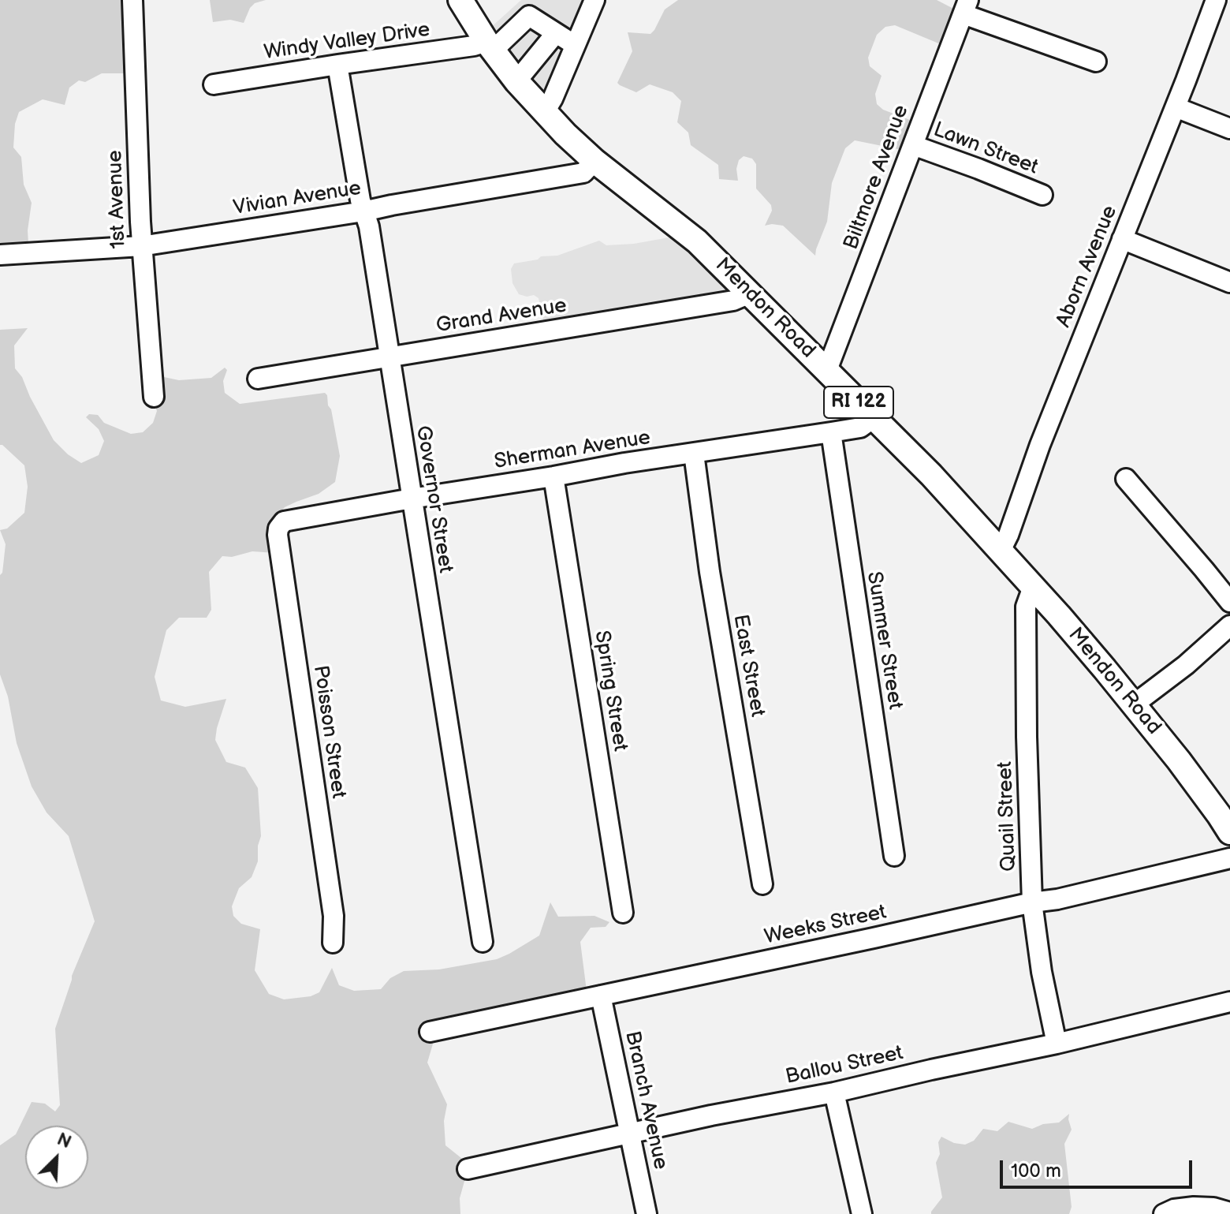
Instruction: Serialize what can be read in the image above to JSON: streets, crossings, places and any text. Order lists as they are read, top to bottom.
{
  "streets": {
    "main road": ["Mendon Road", "RI 122"],
    "street": [
      "Windy Valley Drive",
      "Lawn Street",
      "Biltmore Avenue",
      "Vivian Avenue",
      "1st Avenue",
      "Aborn Avenue",
      "Grand Avenue",
      "Sherman Avenue",
      "Governor Street",
      "Summer Street",
      "East Street",
      "Spring Street",
      "Poisson Street",
      "Quail Street",
      "Weeks Street",
      "Ballou Street",
      "Branch Avenue"
    ]
  },
  "crossings": [
    ["Windy Valley Drive", "Mendon Road"],
    ["Windy Valley Drive", "Governor Street"],
    ["Lawn Street", "Biltmore Avenue"],
    ["Biltmore Avenue", "Mendon Road"],
    ["Vivian Avenue", "1st Avenue"],
    ["Vivian Avenue", "Mendon Road"],
    ["Vivian Avenue", "Governor Street"],
    ["Aborn Avenue", "Mendon Road"],
    ["Mendon Road", "Grand Avenue"],
    ["Mendon Road", "Sherman Avenue"],
    ["Mendon Road", "Quail Street"],
    ["Grand Avenue", "Governor Street"],
    ["Sherman Avenue", "Governor Street"],
    ["Sherman Avenue", "Summer Street"],
    ["Sherman Avenue", "East Street"],
    ["Sherman Avenue", "Spring Street"],
    ["Sherman Avenue", "Poisson Street"],
    ["Quail Street", "Weeks Street"],
    ["Quail Street", "Ballou Street"],
    ["Weeks Street", "Branch Avenue"],
    ["Ballou Street", "Branch Avenue"]
  ],
  "scale_bar": "100 m",
  "north": "top right"
}
